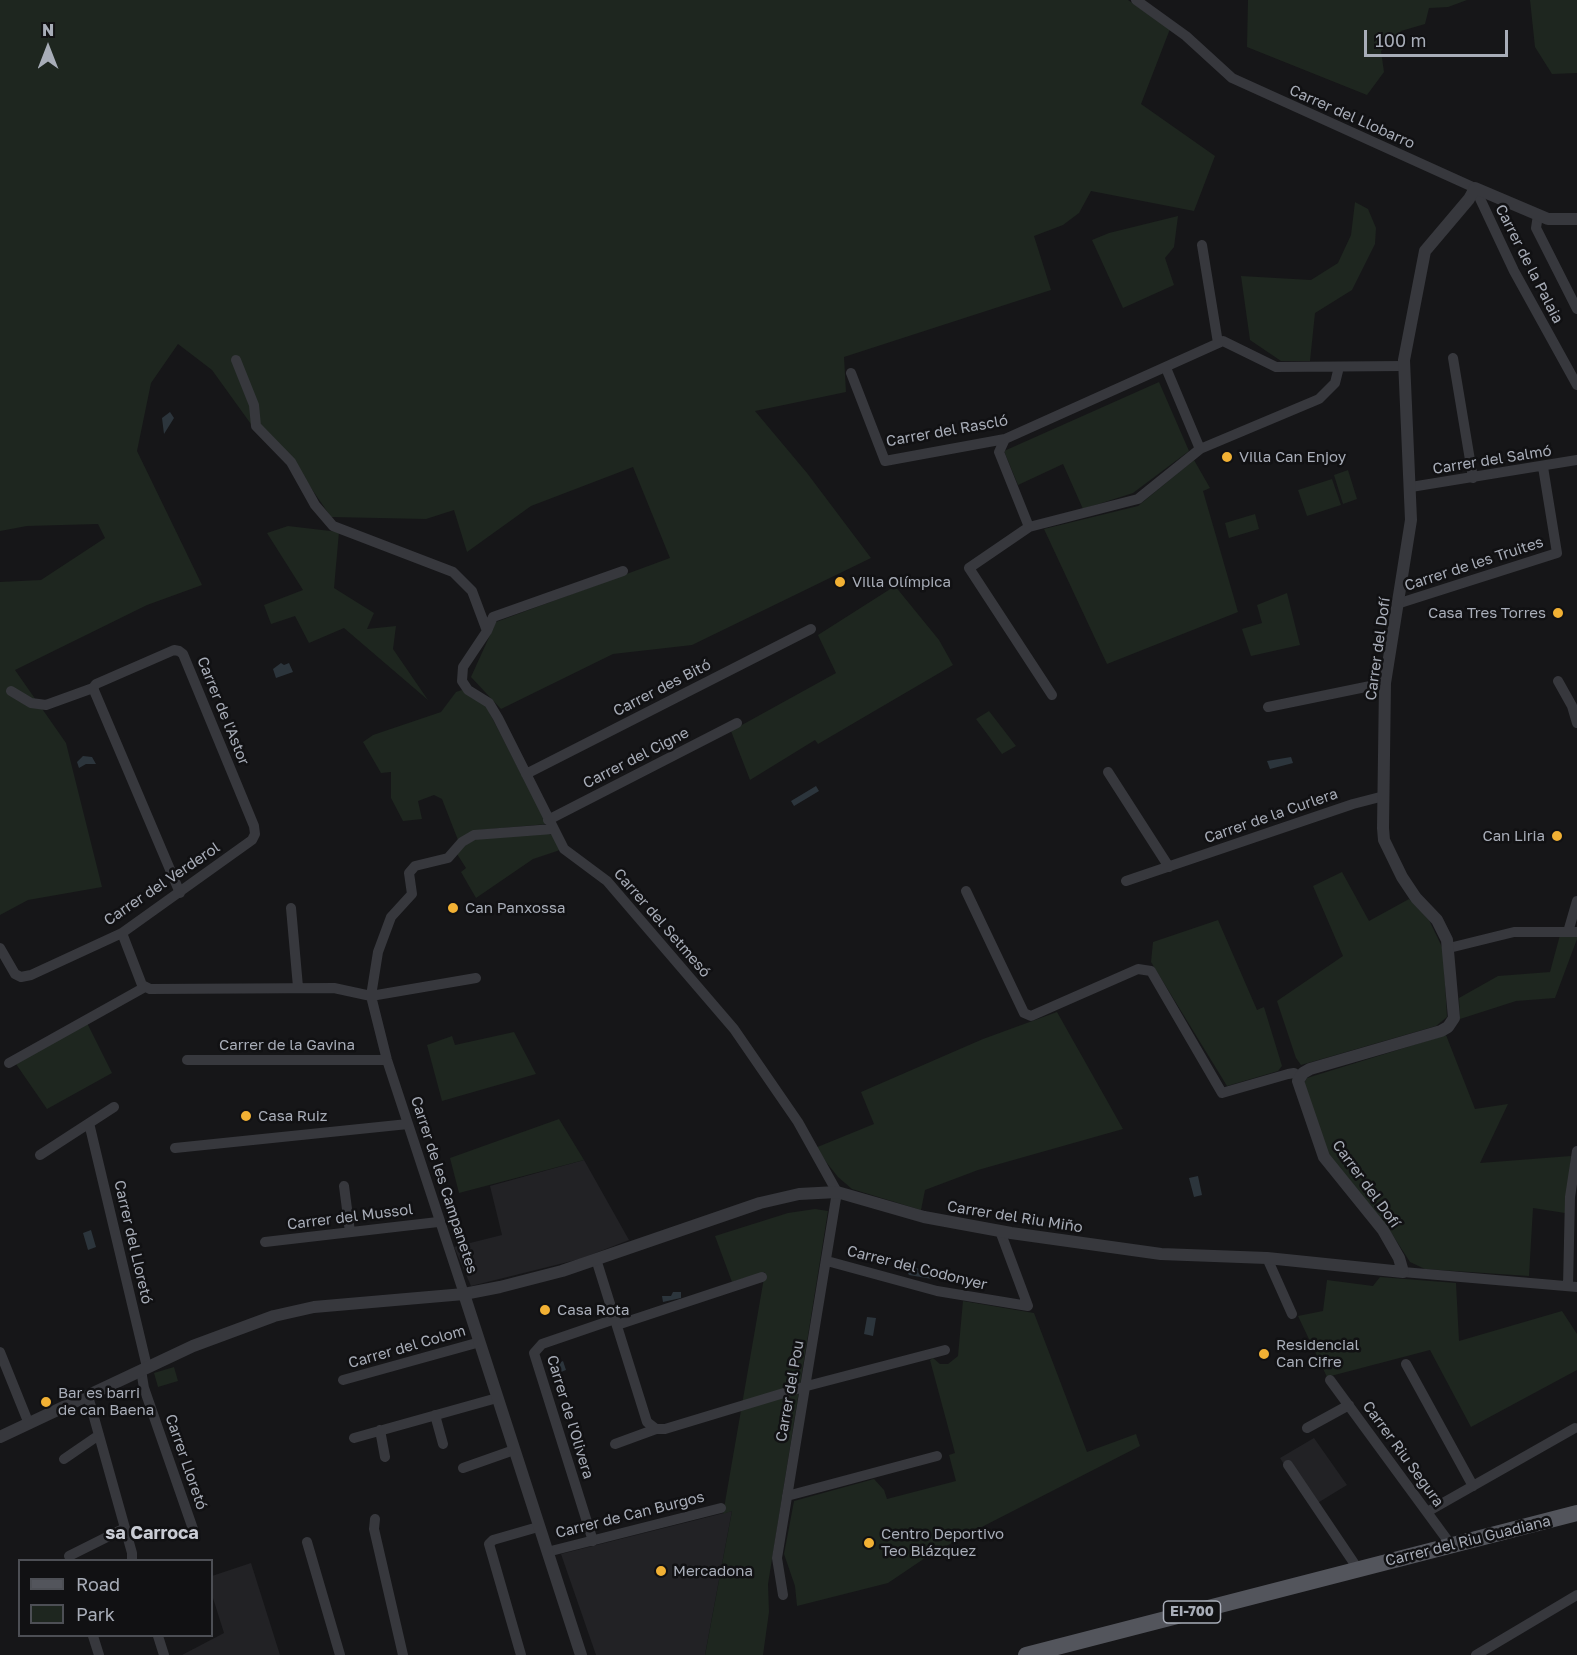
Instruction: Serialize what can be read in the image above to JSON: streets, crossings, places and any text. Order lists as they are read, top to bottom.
{
  "streets": {
    "main road": ["Carrer del Riu Guadiana", "EI-700"],
    "street": [
      "Carrer del Llobarro",
      "Carrer de la Palaia",
      "Carrer del Rascló",
      "Carrer del Salmó",
      "Carrer de les Truites",
      "Carrer del Dofí",
      "Carrer des Bitó",
      "Carrer de l'Astor",
      "Carrer del Cigne",
      "Carrer de la Curlera",
      "Carrer del Verderol",
      "Carrer del Setmesó",
      "Carrer de la Gavina",
      "Carrer de les Campanetes",
      "Carrer del Mussol",
      "Carrer del Riu Miño",
      "Carrer del Lloretó",
      "Carrer del Codonyer",
      "Carrer del Colom",
      "Carrer del Pou",
      "Carrer de l'Olivera",
      "Carrer Riu Segura",
      "Carrer Lloretó",
      "Carrer de Can Burgos"
    ]
  },
  "crossings": [
    ["Carrer del Llobarro", "Carrer de la Palaia"],
    ["Carrer del Llobarro", "Carrer del Dofí"],
    ["Carrer de la Palaia", "Carrer del Dofí"],
    ["Carrer del Salmó", "Carrer de les Truites"],
    ["Carrer del Salmó", "Carrer del Dofí"],
    ["Carrer de les Truites", "Carrer del Dofí"],
    ["Carrer del Dofí", "Carrer de la Curlera"],
    ["Carrer del Dofí", "Carrer del Riu Miño"],
    ["Carrer des Bitó", "Carrer del Setmesó"],
    ["Carrer de l'Astor", "Carrer del Verderol"],
    ["Carrer del Cigne", "Carrer del Setmesó"],
    ["Carrer del Setmesó", "Carrer del Riu Miño"],
    ["Carrer del Setmesó", "Carrer del Pou"],
    ["Carrer de la Gavina", "Carrer de les Campanetes"],
    ["Carrer de les Campanetes", "Carrer del Mussol"],
    ["Carrer de les Campanetes", "Carrer del Riu Miño"],
    ["Carrer de les Campanetes", "Carrer del Colom"],
    ["Carrer de les Campanetes", "Carrer de Can Burgos"],
    ["Carrer del Riu Miño", "Carrer del Lloretó"],
    ["Carrer del Riu Miño", "Carrer del Codonyer"],
    ["Carrer del Riu Miño", "Carrer del Pou"],
    ["Carrer del Riu Miño", "Carrer Lloretó"],
    ["Carrer del Lloretó", "Carrer Lloretó"],
    ["Carrer del Codonyer", "Carrer del Pou"],
    ["Carrer de l'Olivera", "Carrer de Can Burgos"],
    ["Carrer Riu Segura", "Carrer del Riu Guadiana"],
    ["Carrer del Riu Guadiana", "EI-700"]
  ],
  "districts": ["sa Carroca"],
  "places": [
    "Villa Can Enjoy",
    "Villa Olímpica",
    "Casa Tres Torres",
    "Can Liria",
    "Can Panxossa",
    "Casa Ruiz",
    "Casa Rota",
    "Residencial Can Cifre",
    "Bar es barri de can Baena",
    "Centro Deportivo Teo Blázquez",
    "Mercadona"
  ],
  "legend": ["Road", "Park"],
  "scale_bar": "100 m",
  "north": "top"
}
